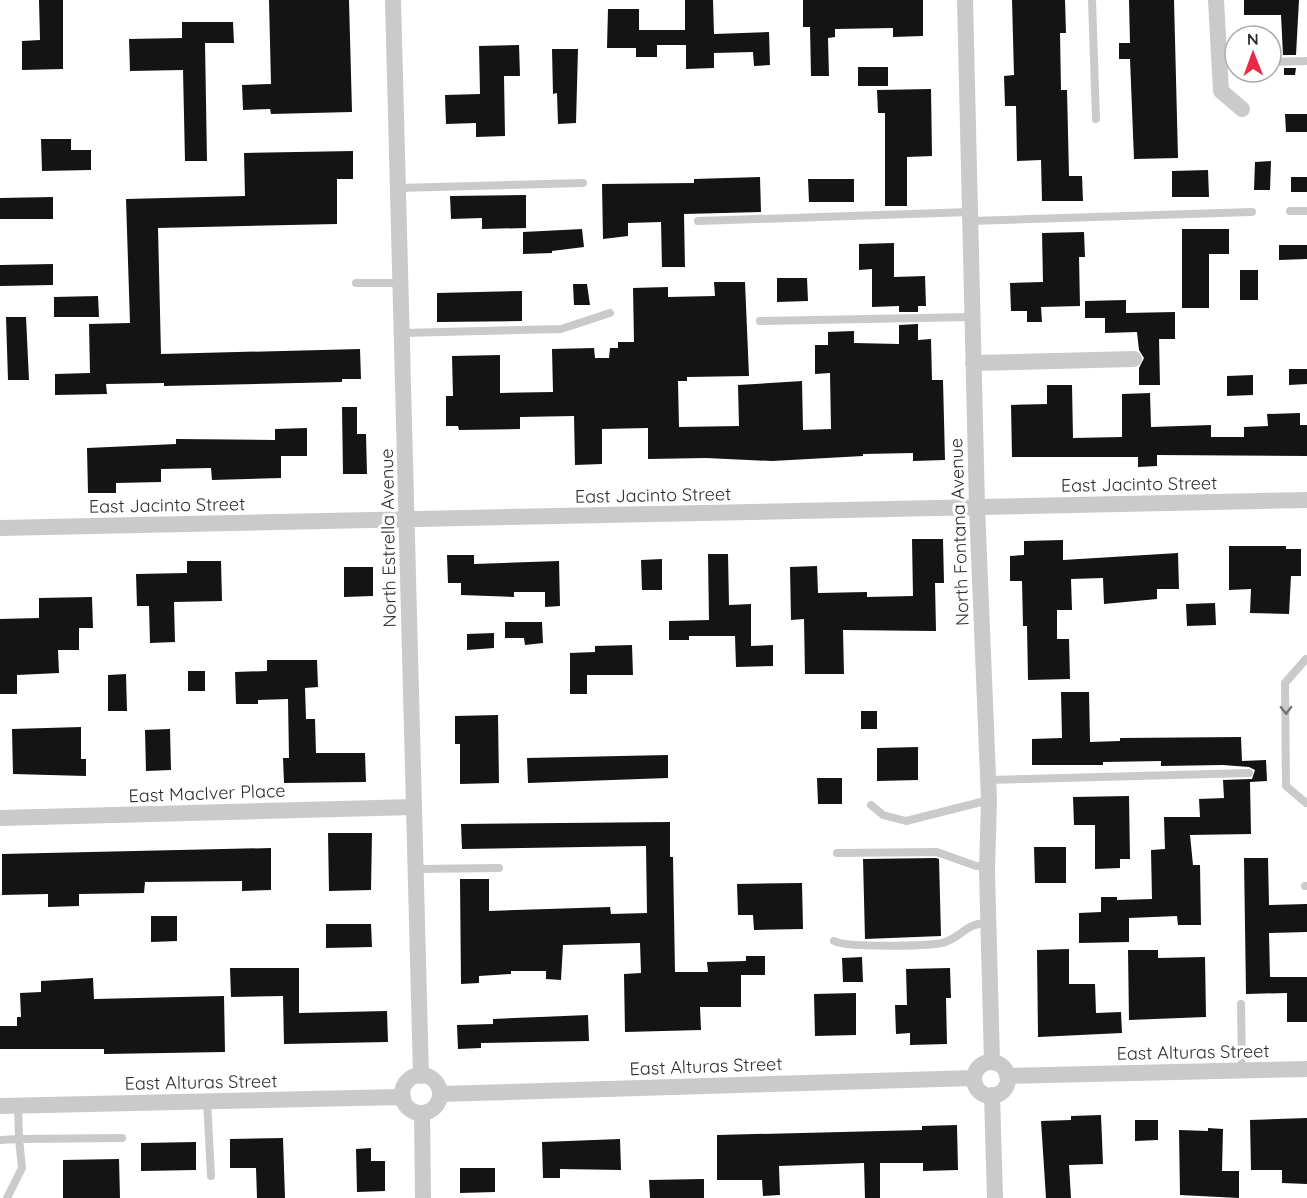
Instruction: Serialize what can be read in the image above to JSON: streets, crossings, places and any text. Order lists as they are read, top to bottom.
{
  "streets": {
    "street": [
      "East Jacinto Street",
      "North Fontana Avenue",
      "North Estrella Avenue",
      "East MacIver Place",
      "East Alturas Street"
    ]
  },
  "crossings": [
    ["East Jacinto Street", "North Fontana Avenue"],
    ["East Jacinto Street", "North Estrella Avenue"],
    ["North Fontana Avenue", "East Alturas Street"],
    ["North Estrella Avenue", "East MacIver Place"],
    ["North Estrella Avenue", "East Alturas Street"]
  ],
  "north": "top"
}
